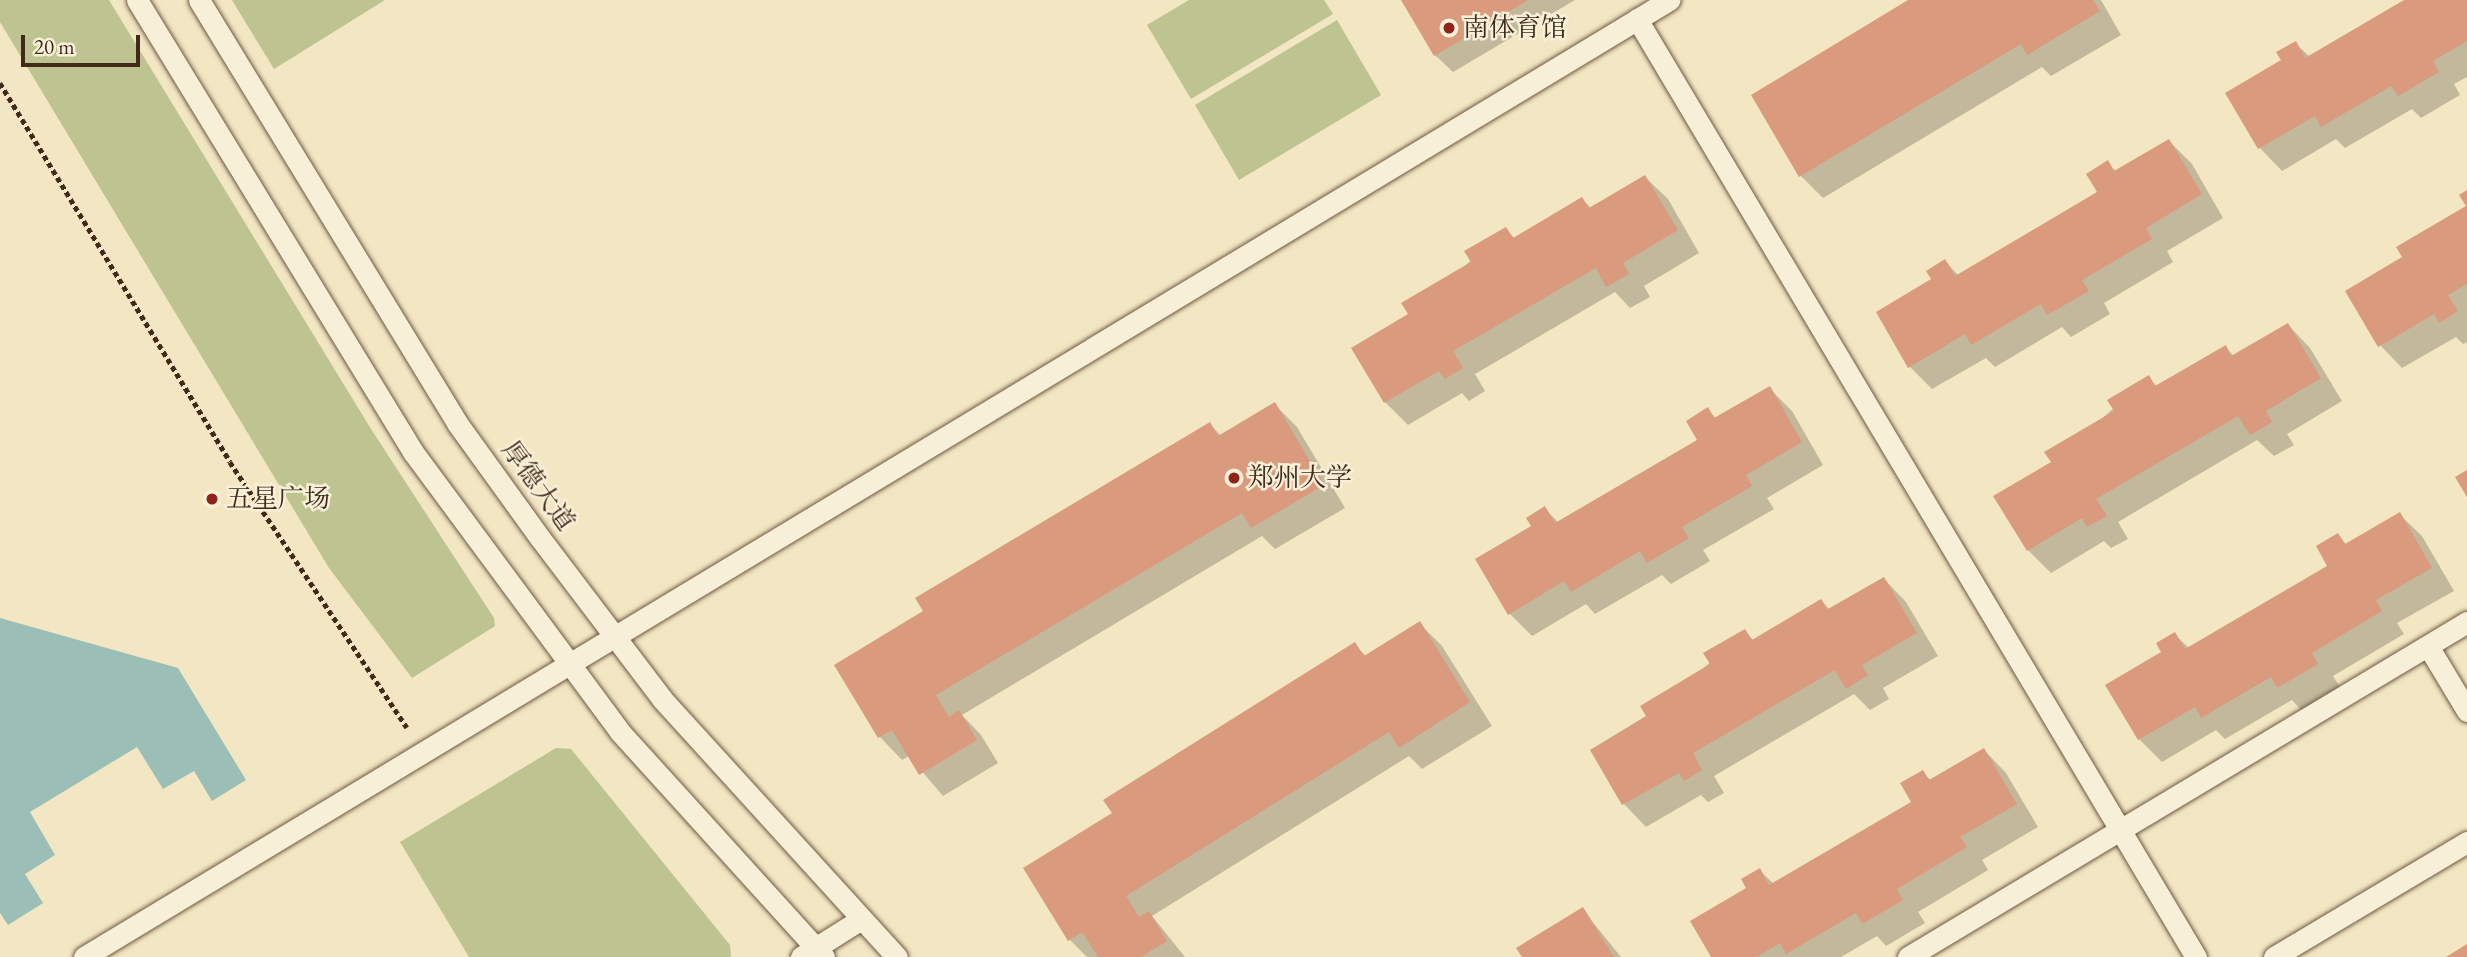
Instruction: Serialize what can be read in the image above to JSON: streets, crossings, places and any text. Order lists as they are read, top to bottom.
{
  "streets": {
    "lane": ["厚德大道"]
  },
  "places": ["南体育馆", "郑州大学", "五星广场"],
  "scale_bar": "20 m"
}
